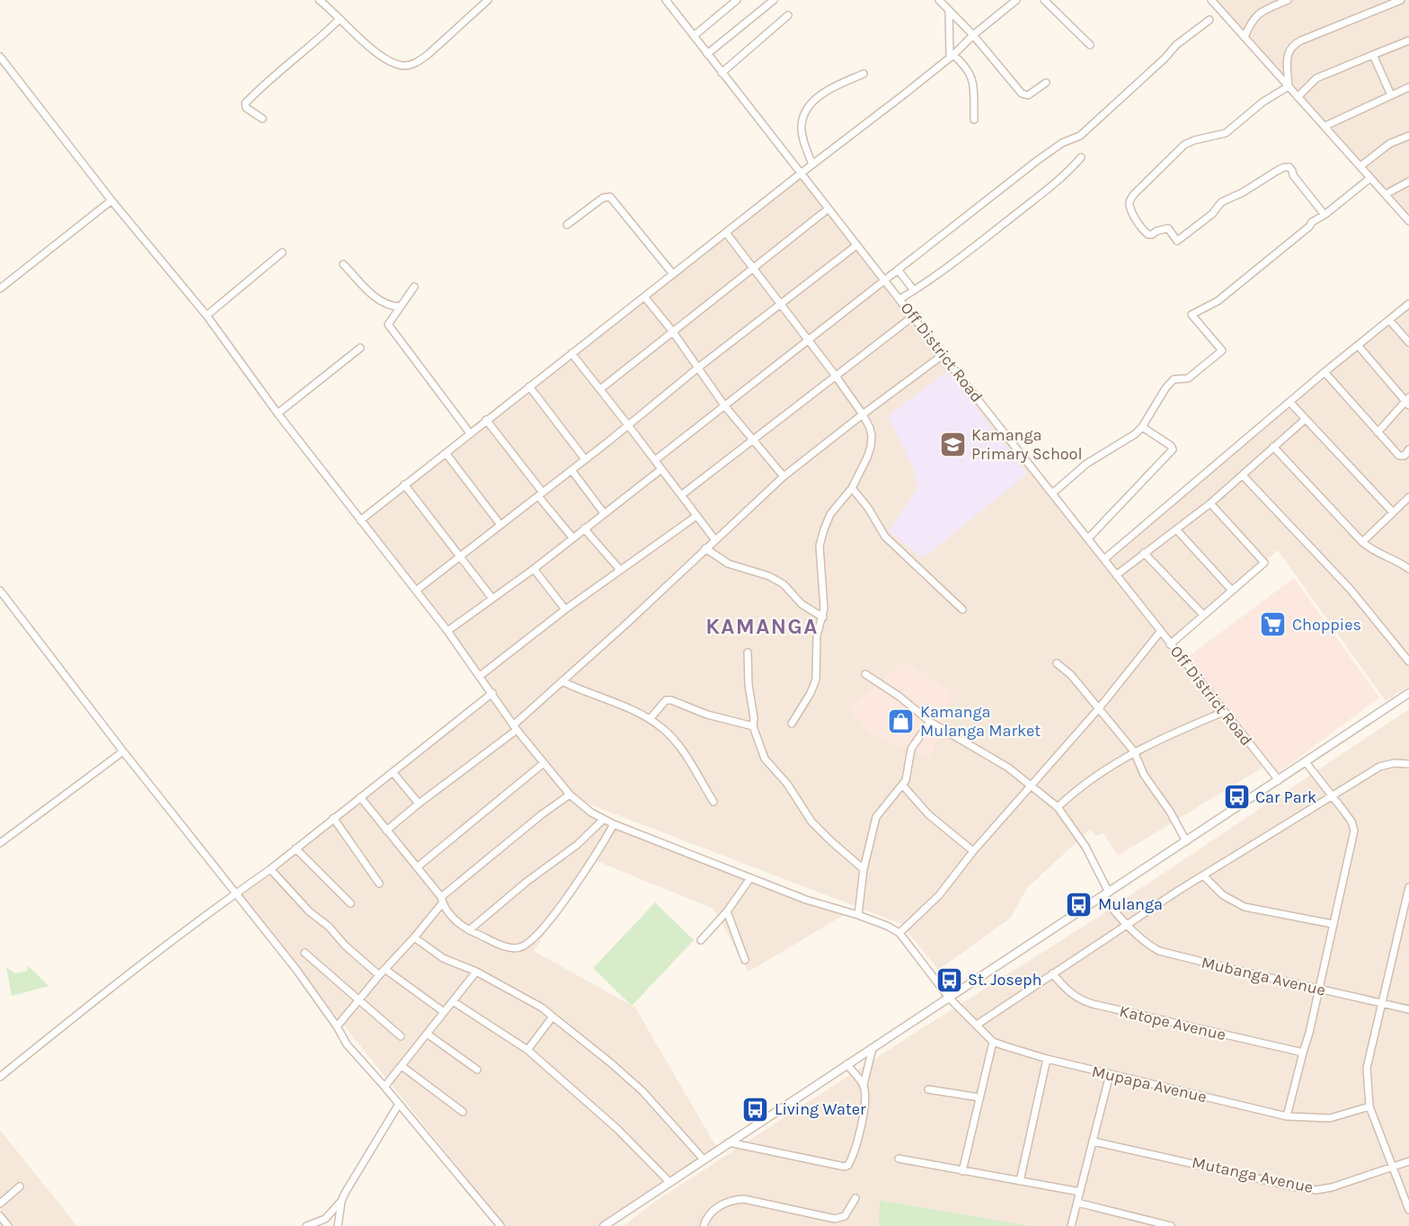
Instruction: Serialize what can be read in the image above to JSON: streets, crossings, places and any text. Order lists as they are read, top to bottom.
{
  "streets": {
    "street": [
      "Off District Road",
      "Mubanga Avenue",
      "Katope Avenue",
      "Mupapa Avenue",
      "Mutanga Avenue"
    ]
  },
  "districts": ["KAMANGA"],
  "places": {
    "school or university": ["Kamanga Primary School"],
    "supermarket": ["Choppies"],
    "shop": ["Kamanga Mulanga Market"],
    "bus stop": [
      "Car Park",
      "Mulanga",
      "St. Joseph",
      "Living Water"
    ]
  }
}
